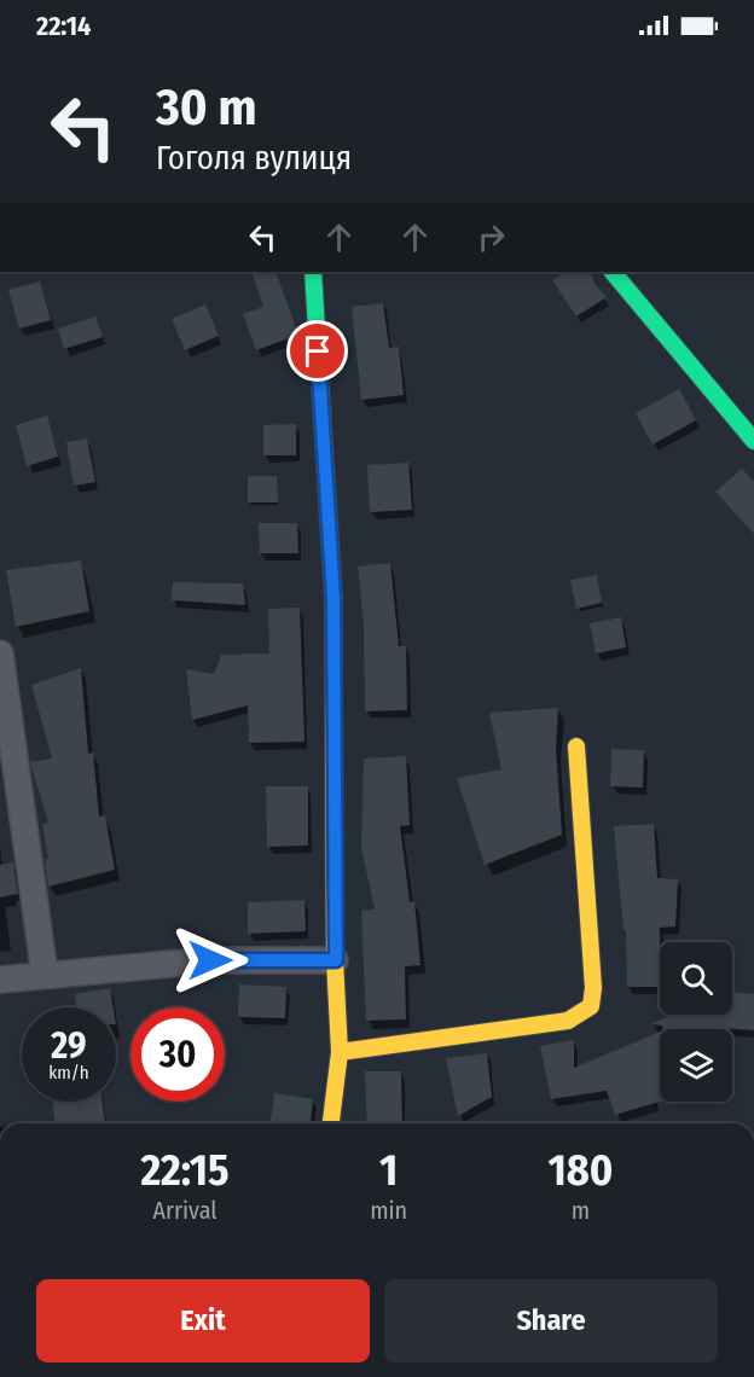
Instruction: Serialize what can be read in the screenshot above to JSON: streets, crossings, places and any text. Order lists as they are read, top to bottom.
{
  "page": {
    "status": "22:14",
    "turn": ["30 m", "Гоголя вулиця"],
    "speed": "29 km/h",
    "limit": "30",
    "eta": [
      "22:15",
      "Arrival",
      "1",
      "min",
      "180",
      "m"
    ],
    "buttons": ["Exit", "Share"]
  }
}
